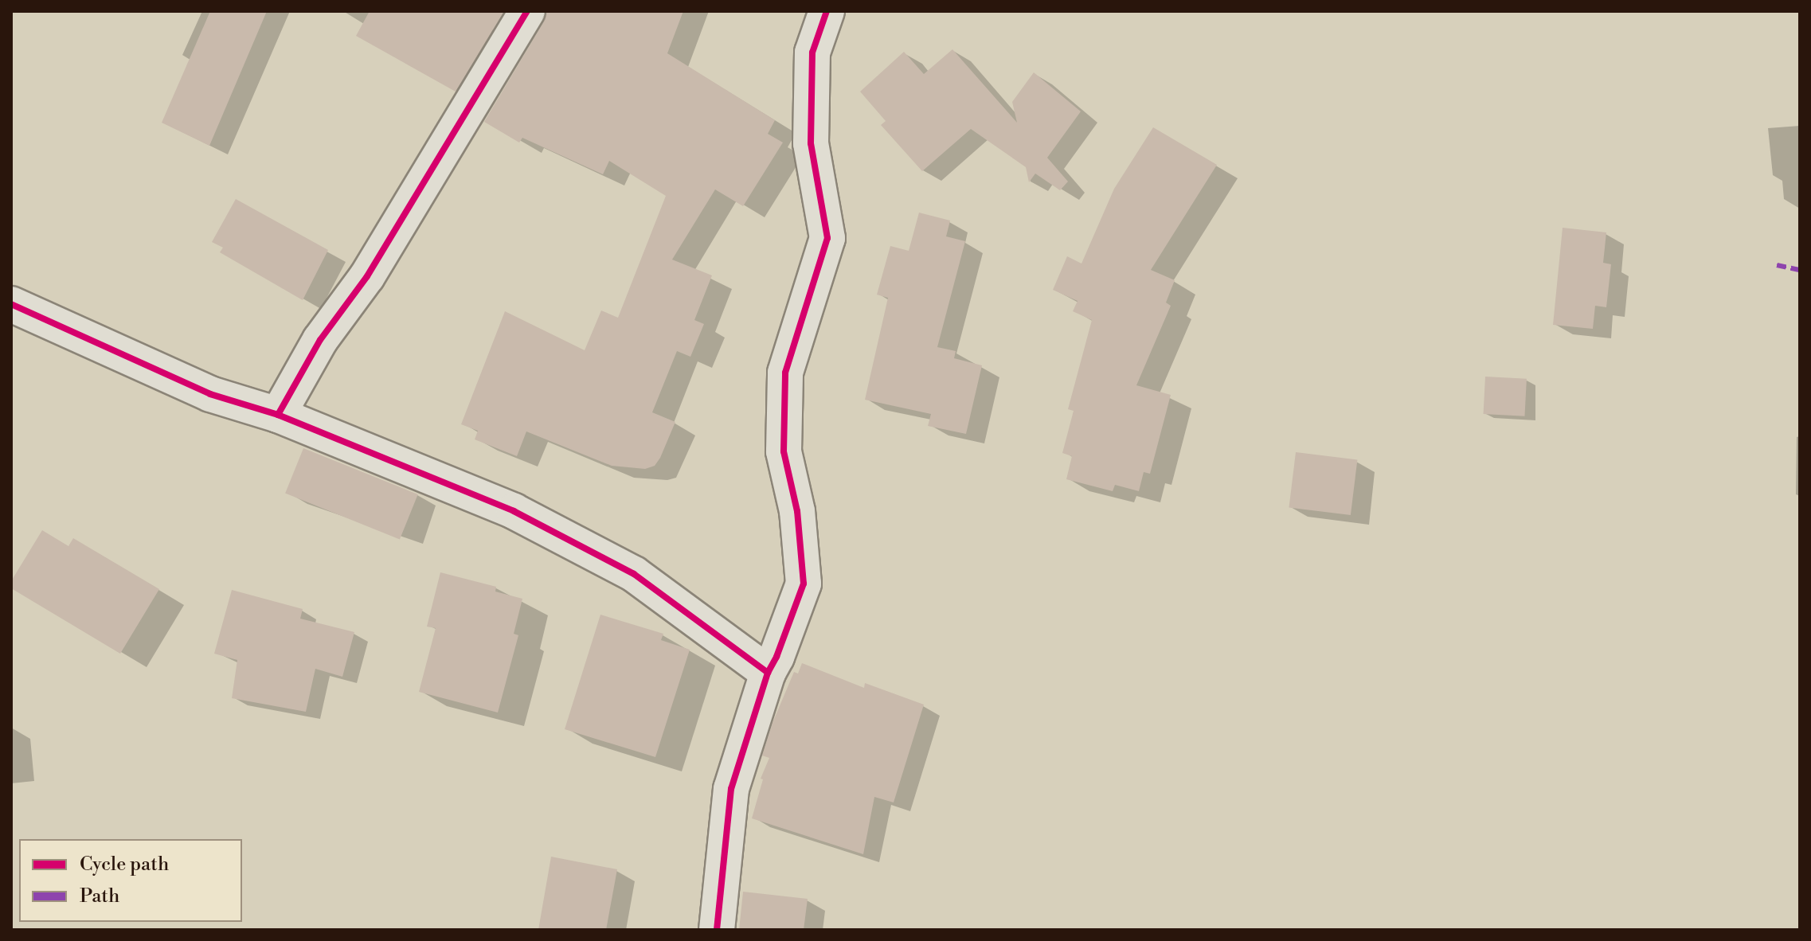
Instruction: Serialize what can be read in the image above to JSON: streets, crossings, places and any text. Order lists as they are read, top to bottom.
{
  "legend": ["Cycle path", "Path"]
}
